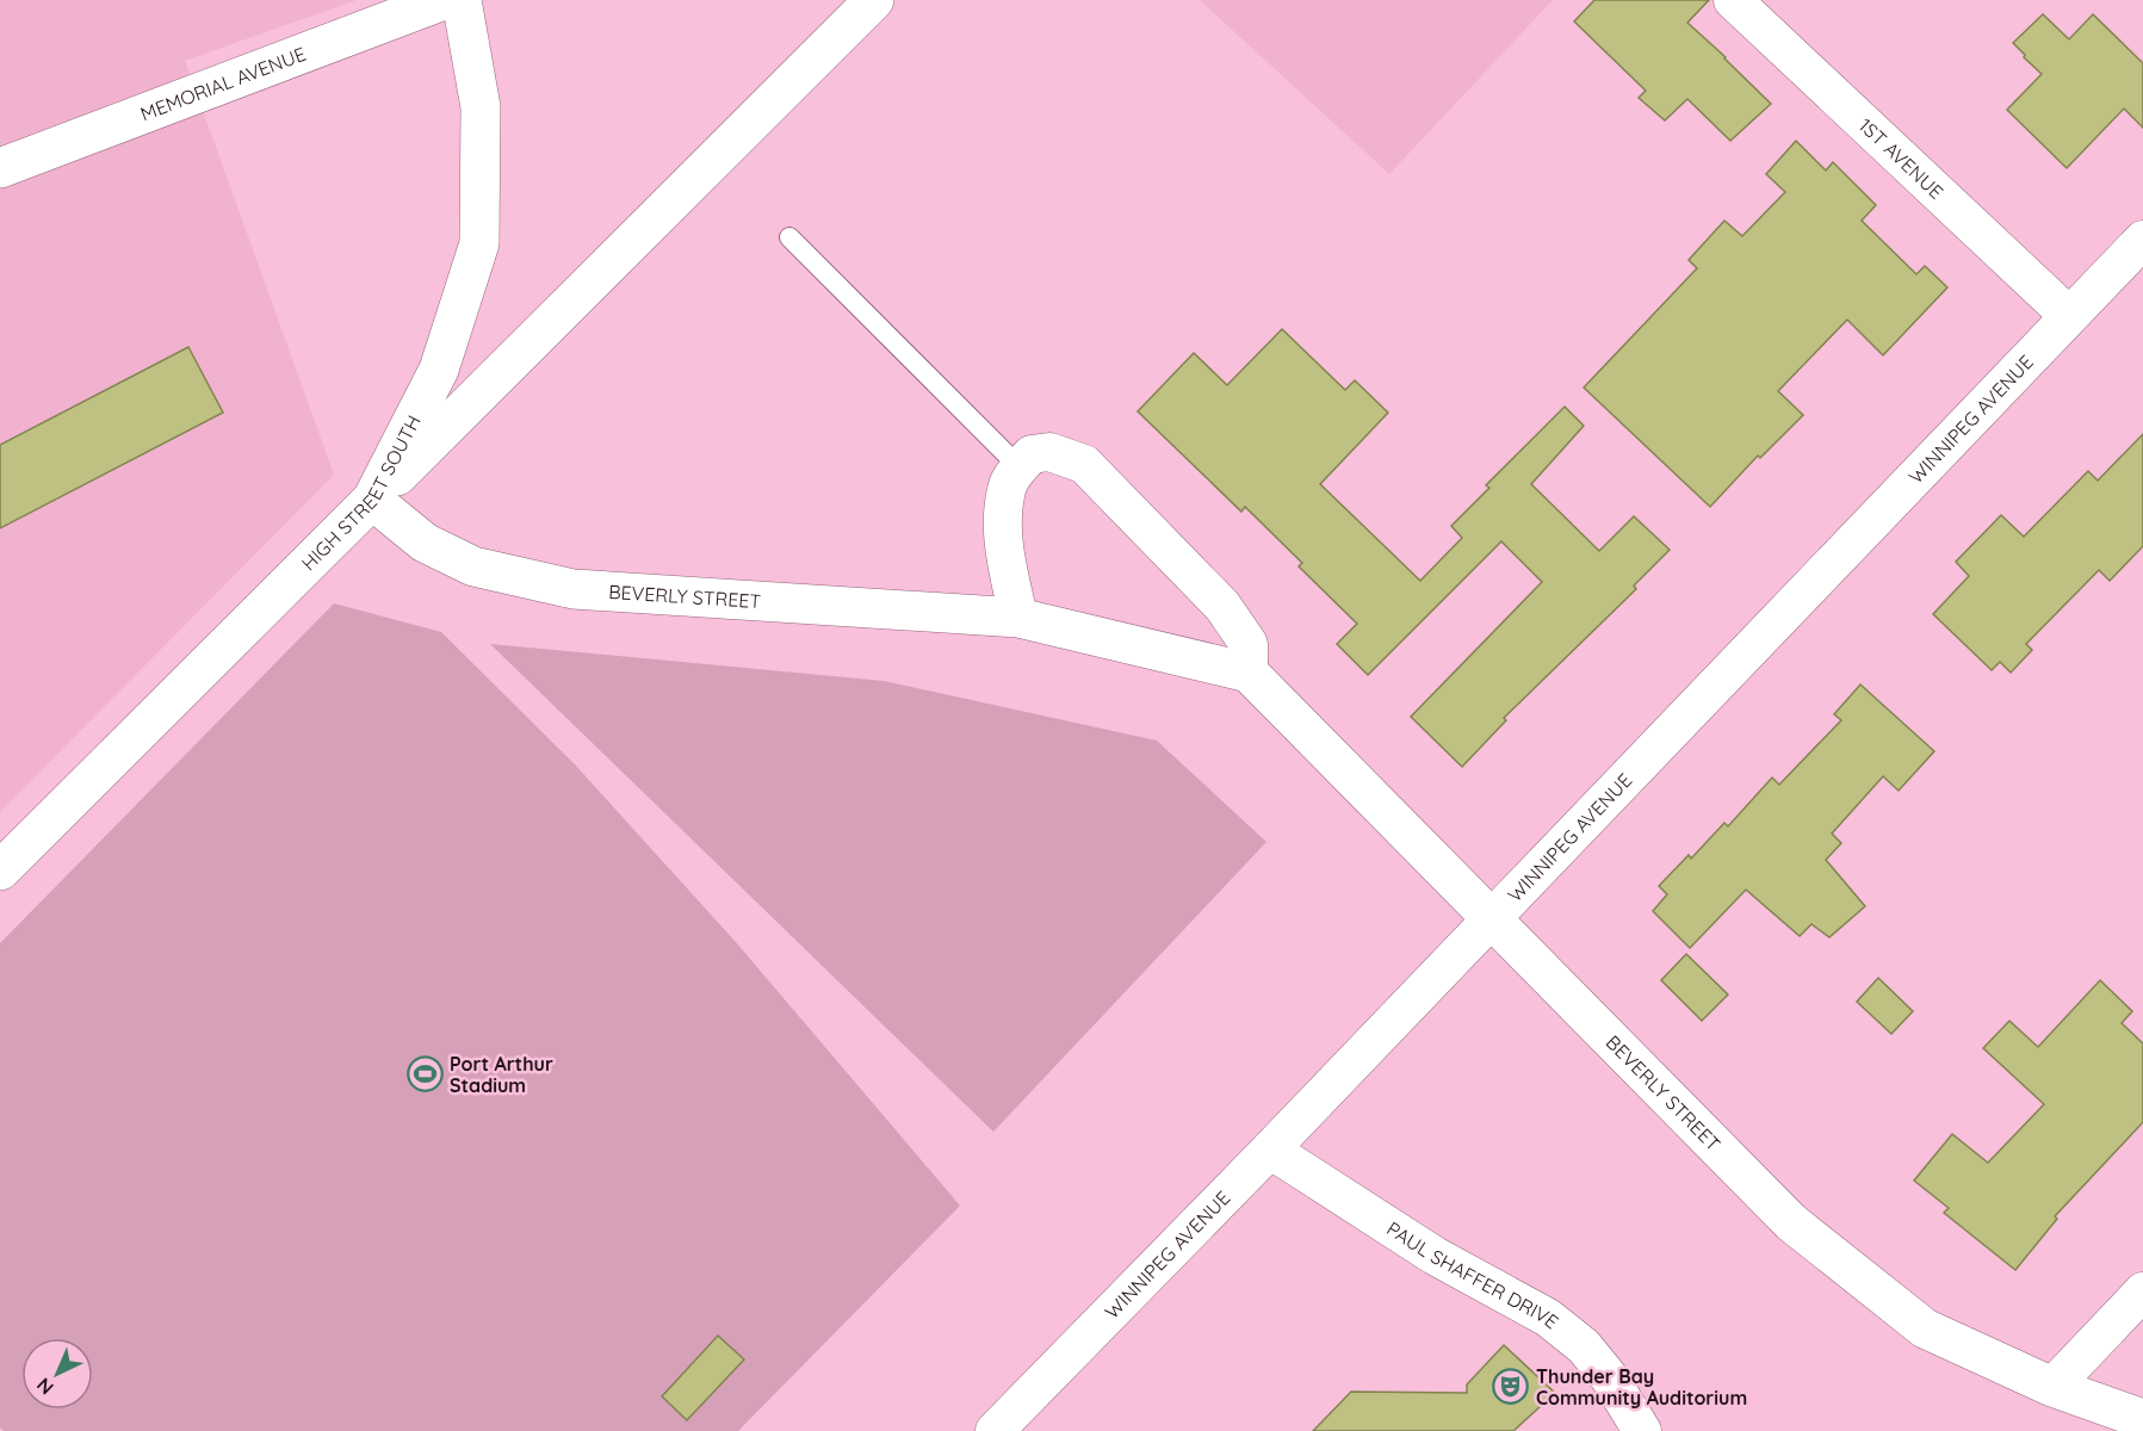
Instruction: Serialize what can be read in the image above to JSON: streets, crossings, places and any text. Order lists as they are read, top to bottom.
{
  "streets": {
    "street": [
      "MEMORIAL AVENUE",
      "1ST AVENUE",
      "WINNIPEG AVENUE",
      "HIGH STREET SOUTH",
      "BEVERLY STREET",
      "PAUL SHAFFER DRIVE"
    ]
  },
  "crossings": [
    ["1ST AVENUE", "WINNIPEG AVENUE"],
    ["WINNIPEG AVENUE", "BEVERLY STREET"],
    ["WINNIPEG AVENUE", "PAUL SHAFFER DRIVE"],
    ["HIGH STREET SOUTH", "BEVERLY STREET"]
  ],
  "places": {
    "sports": ["Port Arthur Stadium"],
    "theatre": ["Thunder Bay Community Auditorium"]
  },
  "north": "bottom left"
}
